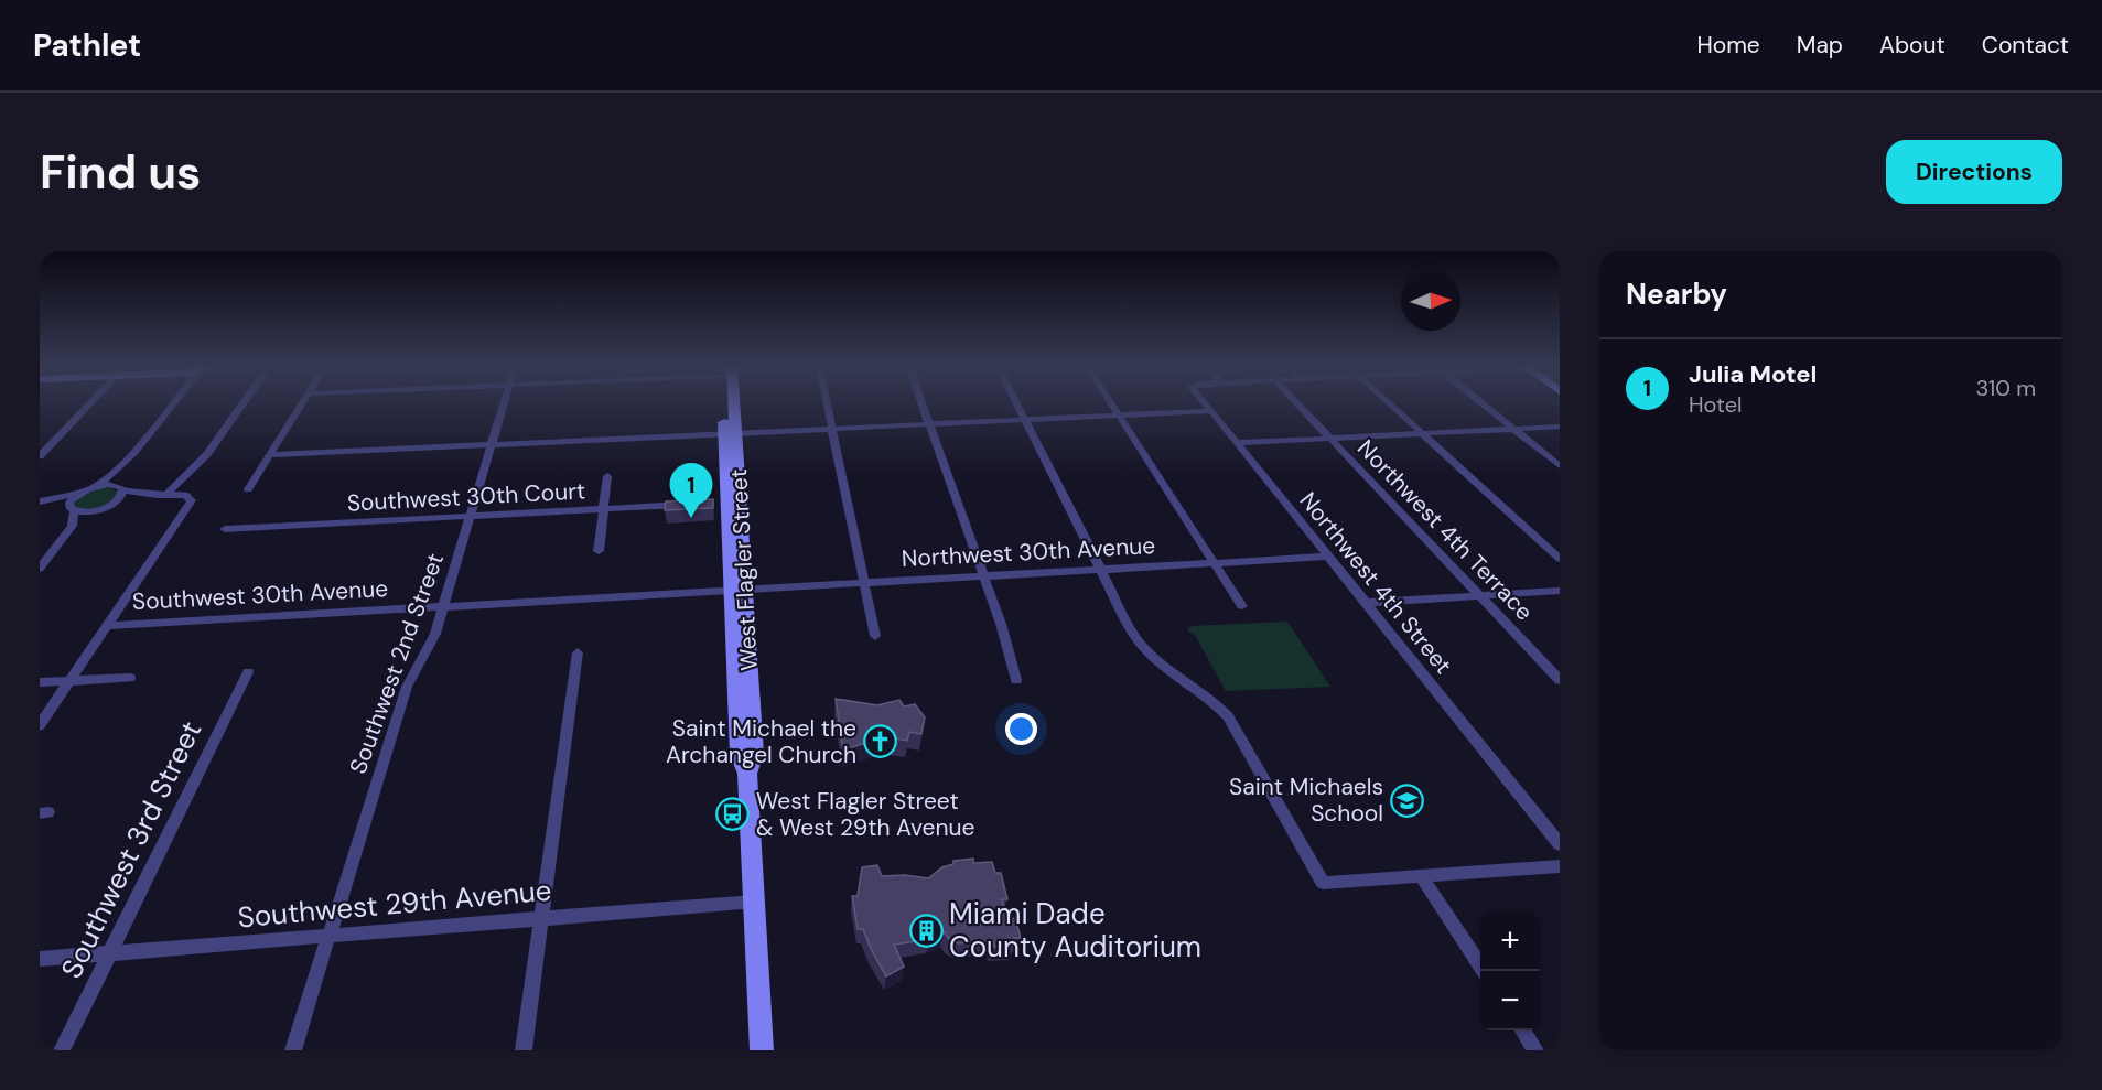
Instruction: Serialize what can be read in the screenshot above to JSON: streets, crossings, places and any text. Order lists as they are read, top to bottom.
{
  "streets": {
    "main road": ["West Flagler Street"],
    "street": [
      "Southwest 30th Court",
      "Northwest 4th Terrace",
      "Northwest 30th Avenue",
      "Northwest 4th Street",
      "Southwest 30th Avenue",
      "Southwest 2nd Street",
      "Southwest 3rd Street",
      "Southwest 29th Avenue"
    ]
  },
  "crossings": [
    ["Southwest 30th Court", "Southwest 2nd Street"],
    ["Northwest 30th Avenue", "West Flagler Street"],
    ["Northwest 30th Avenue", "Northwest 4th Street"],
    ["Northwest 30th Avenue", "Southwest 30th Avenue"],
    ["West Flagler Street", "Southwest 30th Avenue"],
    ["West Flagler Street", "Southwest 29th Avenue"],
    ["Southwest 30th Avenue", "Southwest 2nd Street"],
    ["Southwest 2nd Street", "Southwest 29th Avenue"],
    ["Southwest 3rd Street", "Southwest 29th Avenue"]
  ],
  "places": {
    "church": ["Saint Michael the Archangel Church"],
    "school or university": ["Saint Michaels School"],
    "bus stop": ["West Flagler Street & West 29th Avenue"],
    "building": ["Miami Dade County Auditorium"]
  },
  "north": "right",
  "page": {
    "header": "Pathlet",
    "nav": [
      "Home",
      "Map",
      "About",
      "Contact"
    ],
    "buttons": "Directions",
    "title": "Find us",
    "heading": "Nearby",
    "list": [
      {
        "mark": "1",
        "name": "Julia Motel",
        "note": "Hotel",
        "value": "310 m"
      }
    ],
    "pins": "1",
    "map_buttons": ["+", "−"]
  }
}
